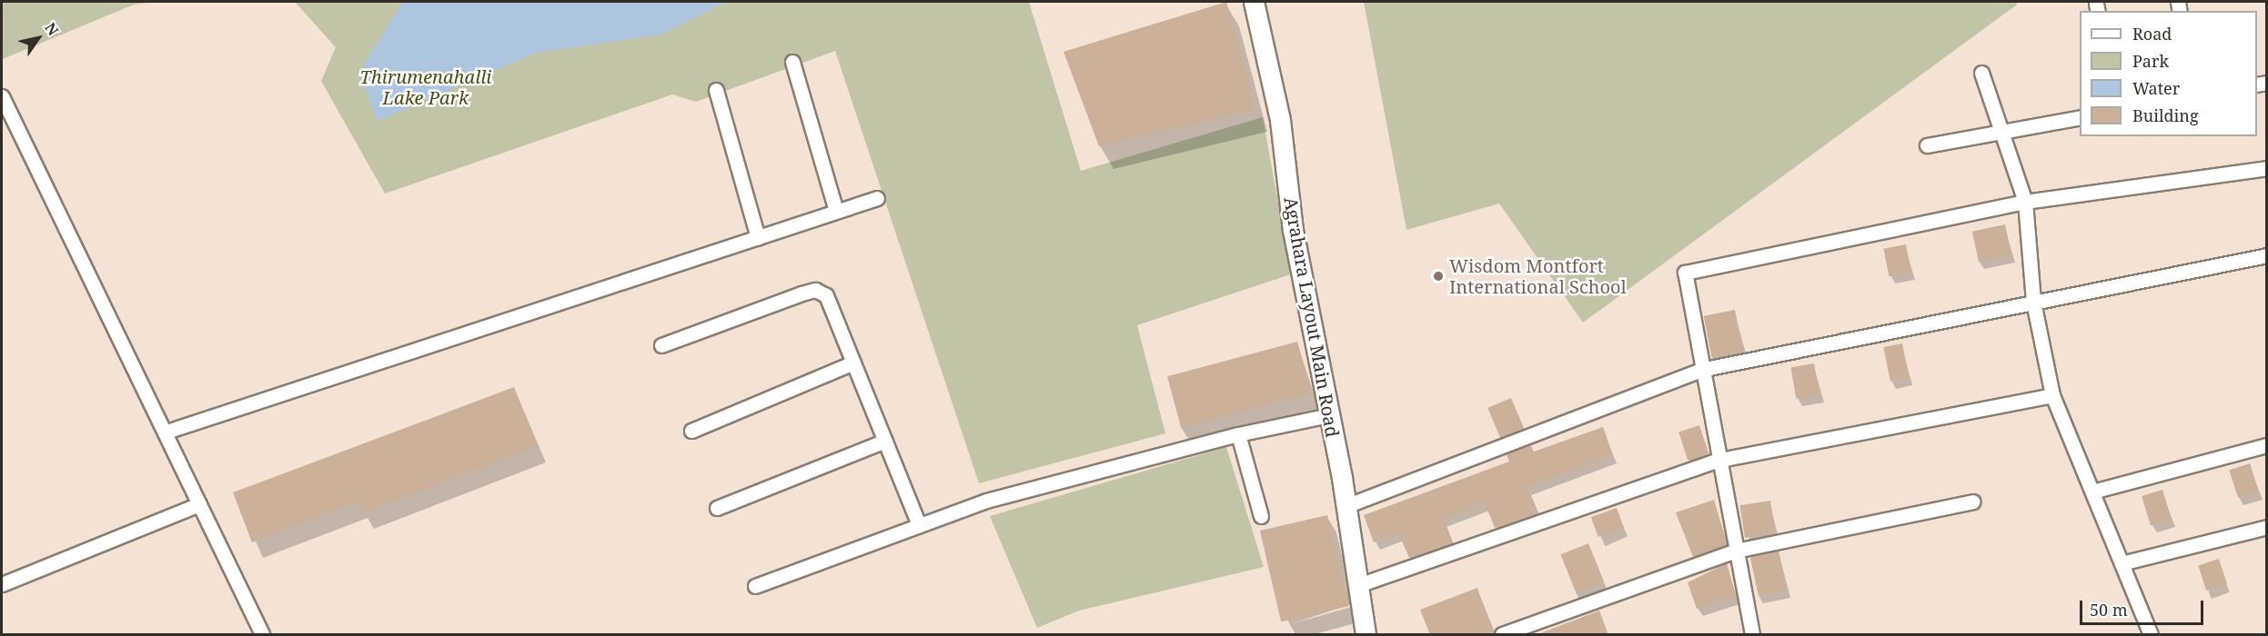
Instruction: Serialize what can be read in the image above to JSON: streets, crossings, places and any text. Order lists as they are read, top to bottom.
{
  "streets": {
    "street": ["Agrahara Layout Main Road"]
  },
  "parks": ["Thirumenahalli Lake Park"],
  "places": ["Wisdom Montfort International School"],
  "legend": [
    "Road",
    "Park",
    "Water",
    "Building"
  ],
  "scale_bar": "50 m",
  "north": "top right"
}
